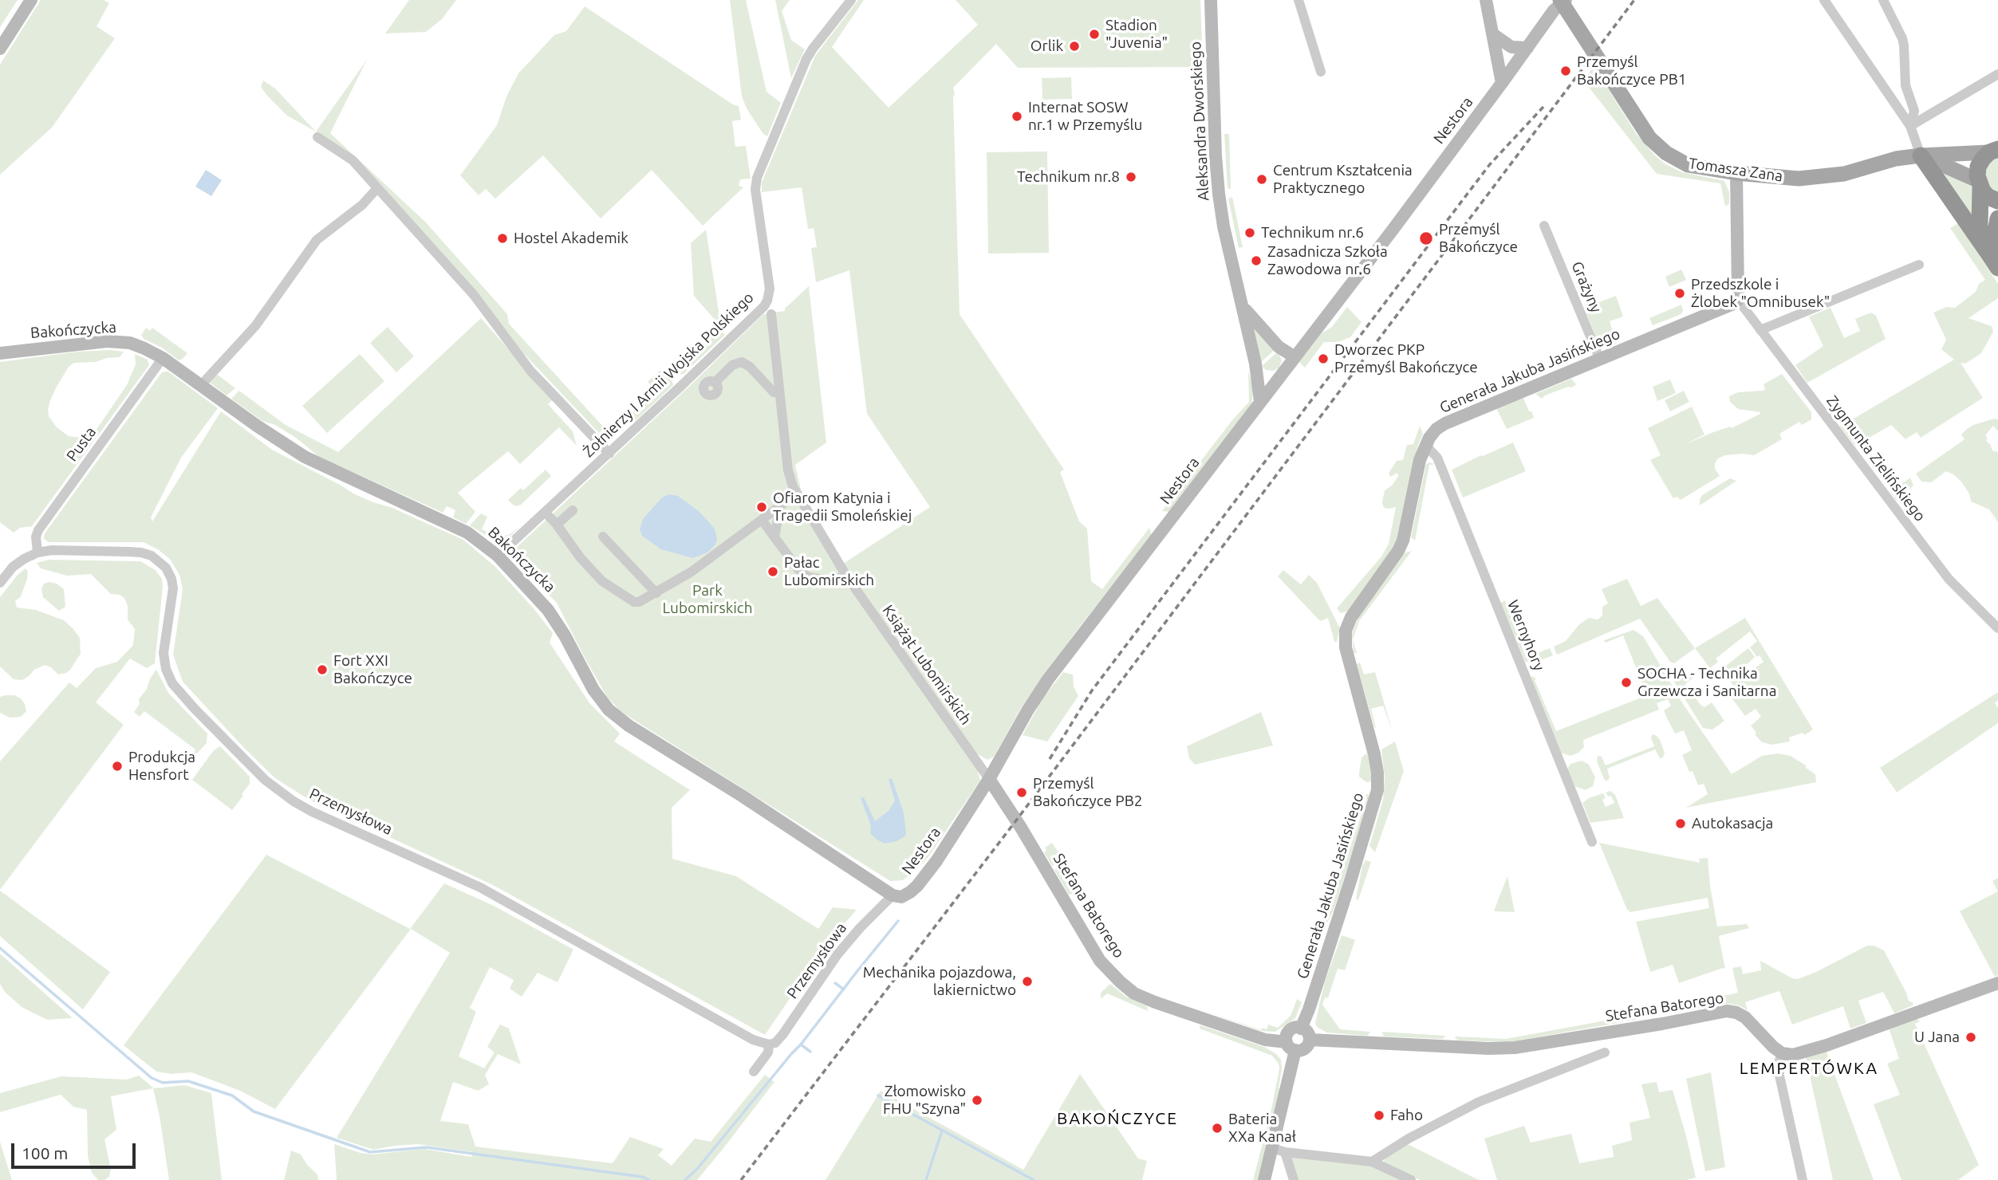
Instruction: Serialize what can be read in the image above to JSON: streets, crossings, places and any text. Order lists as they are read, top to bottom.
{
  "streets": {
    "main road": ["Tomasza Zana"],
    "street": [
      "Nestora",
      "Aleksandra Dworskiego",
      "Grażyny",
      "Bakończycka",
      "Generała Jakuba Jasińskiego",
      "Żołnierzy I Armii Wojska Polskiego",
      "Pusta",
      "Zygmunta Zielińskiego",
      "Wernyhory",
      "Książąt Lubomirskich",
      "Przemysłowa",
      "Stefana Batorego"
    ]
  },
  "crossings": [
    ["Nestora", "Aleksandra Dworskiego"],
    ["Nestora", "Bakończycka"],
    ["Nestora", "Książąt Lubomirskich"],
    ["Nestora", "Przemysłowa"],
    ["Nestora", "Stefana Batorego"],
    ["Grażyny", "Generała Jakuba Jasińskiego"],
    ["Bakończycka", "Żołnierzy I Armii Wojska Polskiego"],
    ["Bakończycka", "Pusta"],
    ["Bakończycka", "Przemysłowa"],
    ["Generała Jakuba Jasińskiego", "Zygmunta Zielińskiego"],
    ["Generała Jakuba Jasińskiego", "Wernyhory"],
    ["Generała Jakuba Jasińskiego", "Stefana Batorego"],
    ["Żołnierzy I Armii Wojska Polskiego", "Książąt Lubomirskich"],
    ["Pusta", "Przemysłowa"],
    ["Książąt Lubomirskich", "Stefana Batorego"]
  ],
  "districts": ["LEMPERTÓWKA", "BAKOŃCZYCE"],
  "parks": ["Park Lubomirskich"],
  "places": [
    "Stadion \"Juvenia\"",
    "Orlik",
    "Przemyśl Bakończyce PB1",
    "Internat SOSW nr.1 w Przemyślu",
    "Technikum nr.8",
    "Centrum Kształcenia Praktycznego",
    "Technikum nr.6",
    "Hostel Akademik",
    "Przemyśl Bakończyce",
    "Zasadnicza Szkoła Zawodowa nr.6",
    "Przedszkole i Żlobek \"Omnibusek\"",
    "Dworzec PKP Przemyśl Bakończyce",
    "Ofiarom Katynia i Tragedii Smoleńskiej",
    "Pałac Lubomirskich",
    "Fort XXI Bakończyce",
    "SOCHA - Technika Grzewcza i Sanitarna",
    "Produkcja Hensfort",
    "Przemyśl Bakończyce PB2",
    "Autokasacja",
    "Mechanika pojazdowa, lakiernictwo",
    "U Jana",
    "Złomowisko FHU \"Szyna\"",
    "Faho",
    "Bateria XXa Kanał"
  ],
  "scale_bar": "100 m"
}
